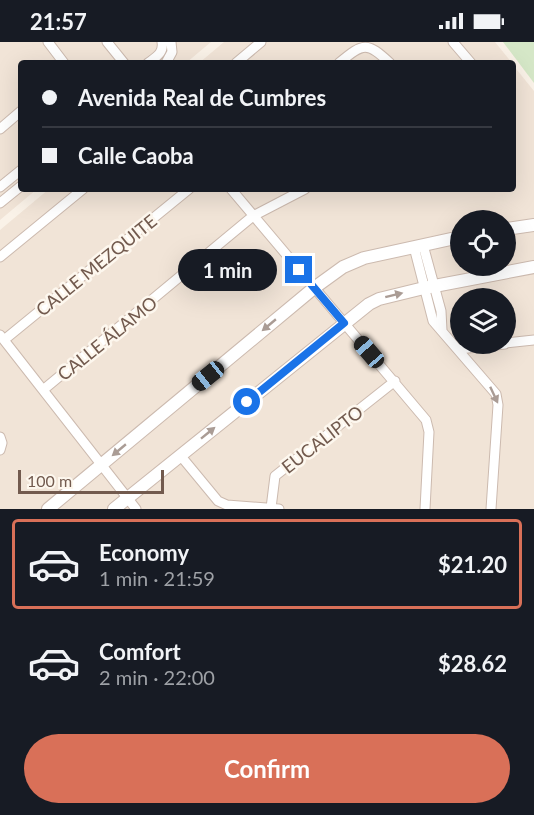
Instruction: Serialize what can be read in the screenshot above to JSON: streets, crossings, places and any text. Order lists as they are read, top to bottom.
{
  "streets": {
    "street": ["CALLE MEZQUITE", "CALLE ÁLAMO", "EUCALIPTO"]
  },
  "scale_bar": "100 m",
  "page": {
    "status": "21:57",
    "banner": ["Avenida Real de Cumbres", "Calle Caoba"],
    "bubble": "1 min",
    "scale": "100 m",
    "list": [
      {
        "name": "Economy",
        "note": "1 min · 21:59",
        "value": "$21.20"
      },
      {
        "name": "Comfort",
        "note": "2 min · 22:00",
        "value": "$28.62"
      }
    ],
    "buttons": "Confirm"
  }
}
